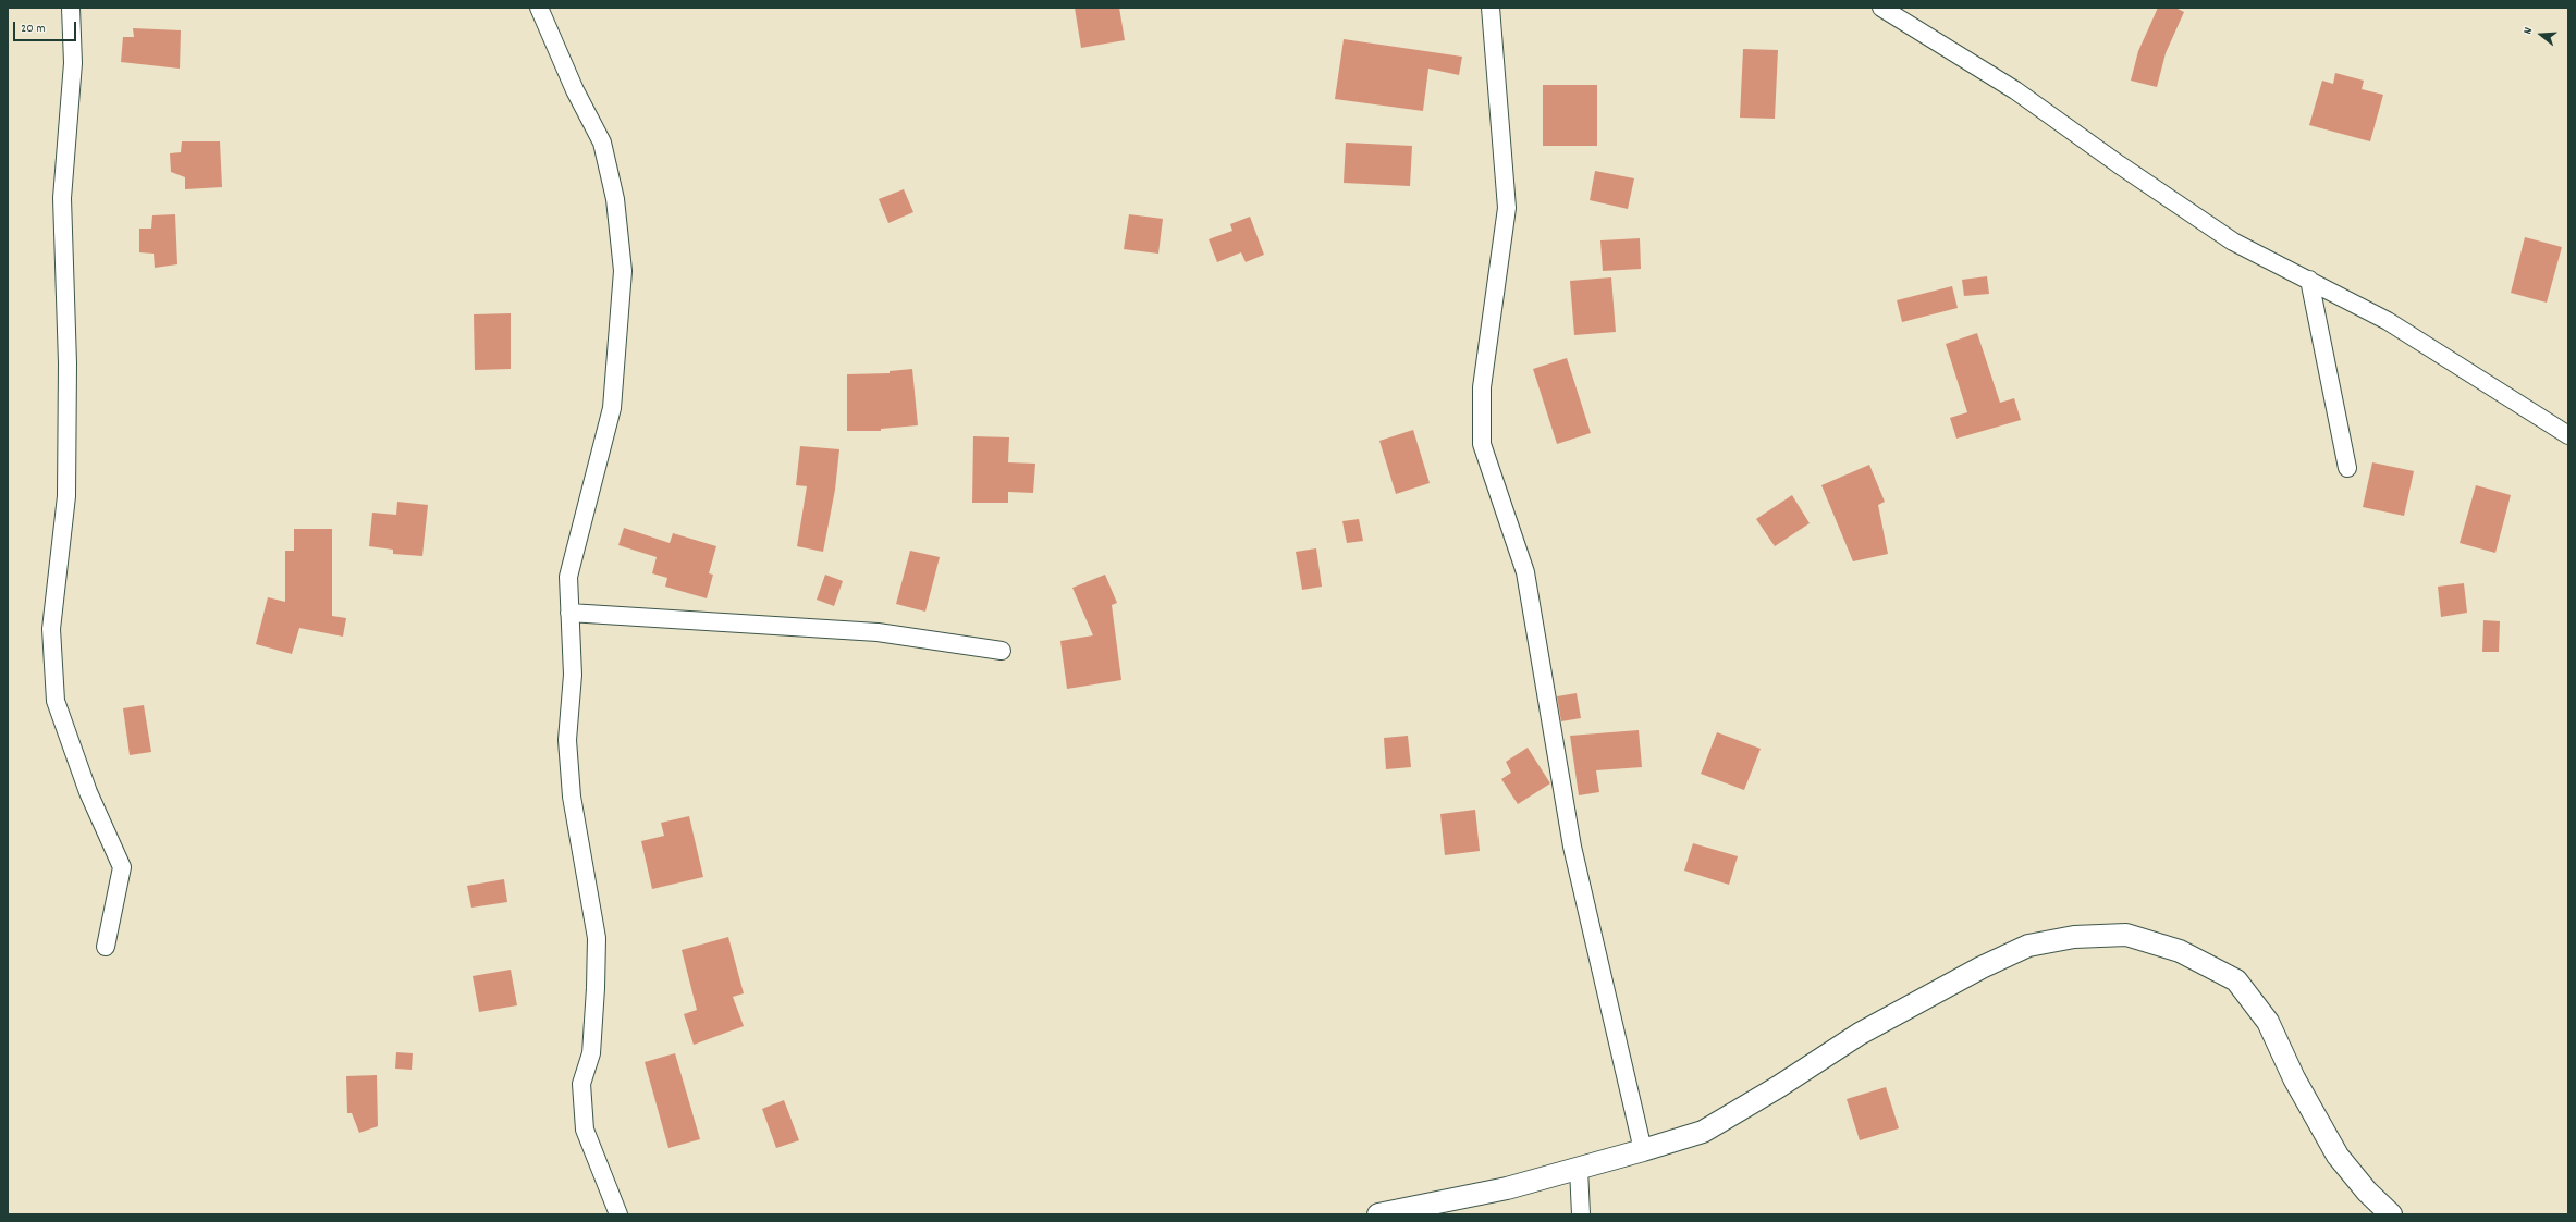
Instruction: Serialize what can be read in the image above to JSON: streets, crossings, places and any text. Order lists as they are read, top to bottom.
{
  "scale_bar": "20 m",
  "north": "left"
}
